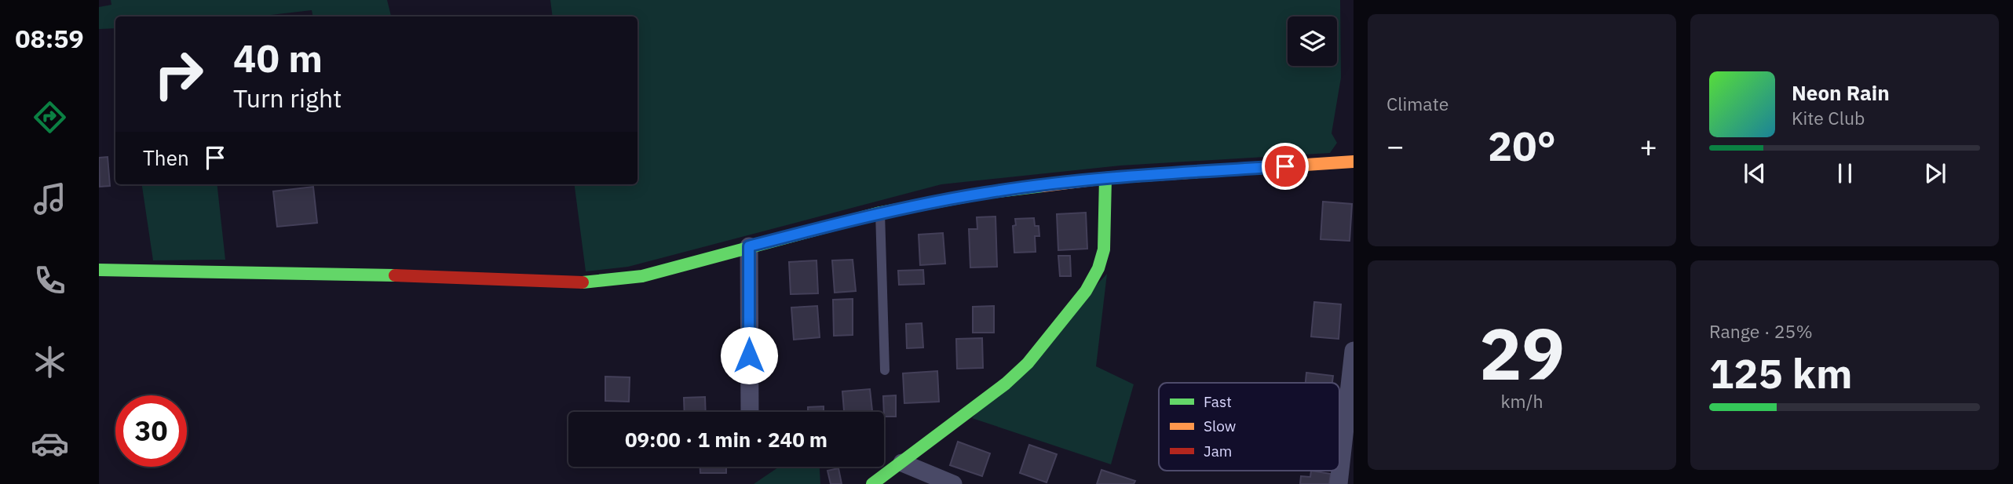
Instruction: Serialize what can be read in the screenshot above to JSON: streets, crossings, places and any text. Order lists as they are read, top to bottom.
{
  "legend": ["Fast", "Slow", "Jam"],
  "page": {
    "tabs": "08:59",
    "tile": [
      "Climate",
      ["29", "km/h"],
      ["Range · 25%", "125 km"]
    ],
    "turn": ["40 m", "Turn right"],
    "song": ["Neon Rain", "Kite Club"],
    "heat": ["−", "20°", "+"],
    "then": "Then",
    "limit": "30",
    "trip": "09:00 · 1 min · 240 m"
  }
}
